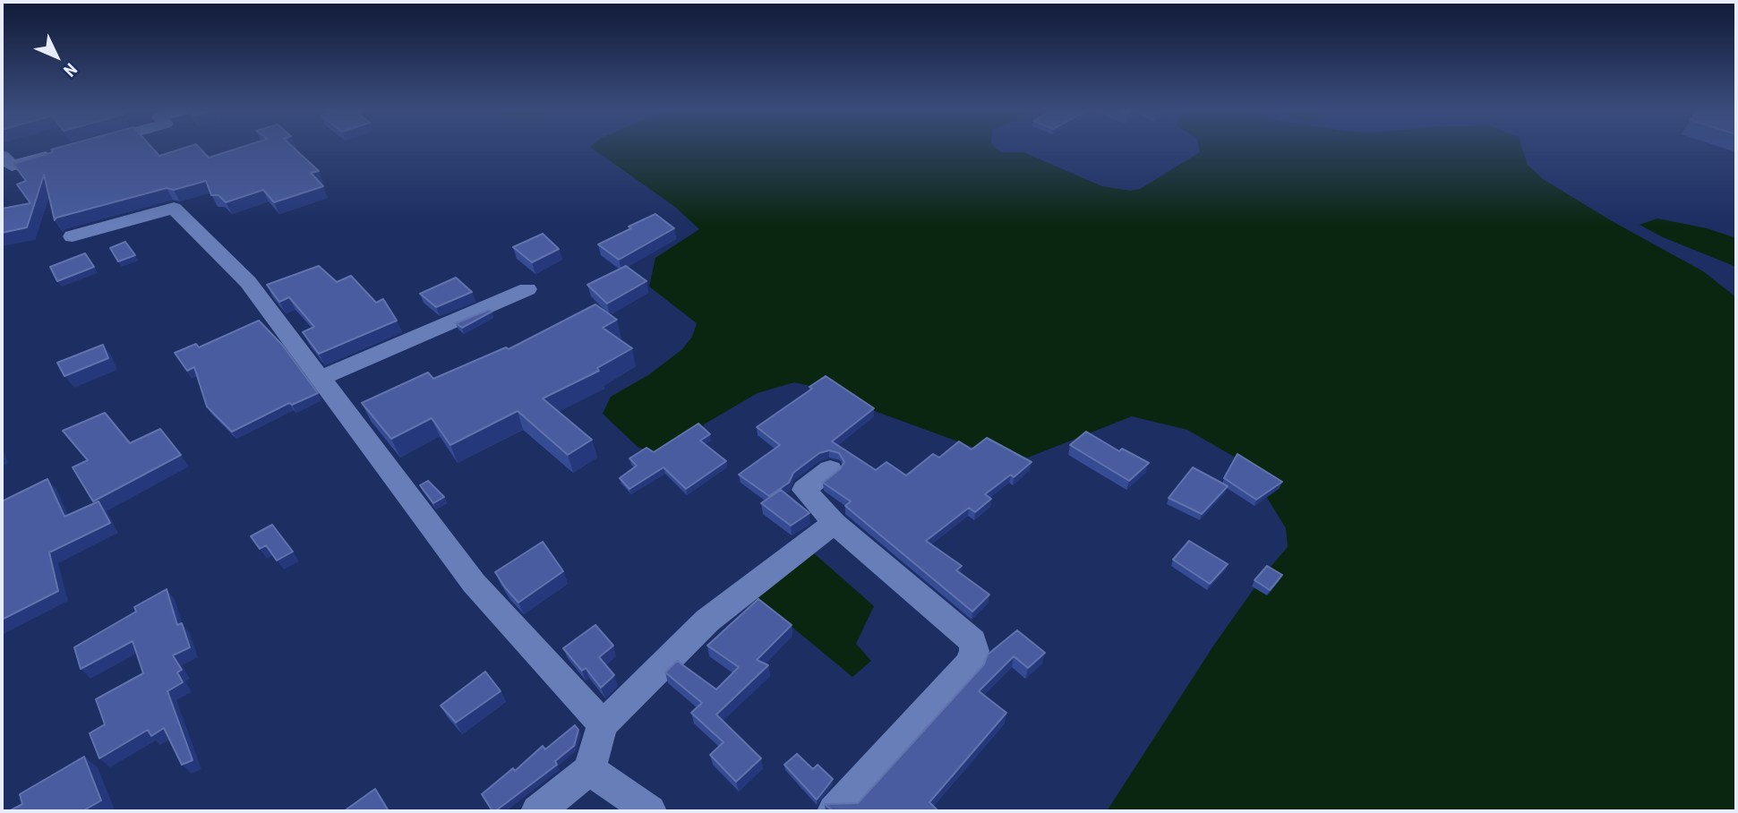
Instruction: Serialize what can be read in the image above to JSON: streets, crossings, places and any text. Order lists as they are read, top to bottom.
{
  "north": "bottom right"
}
